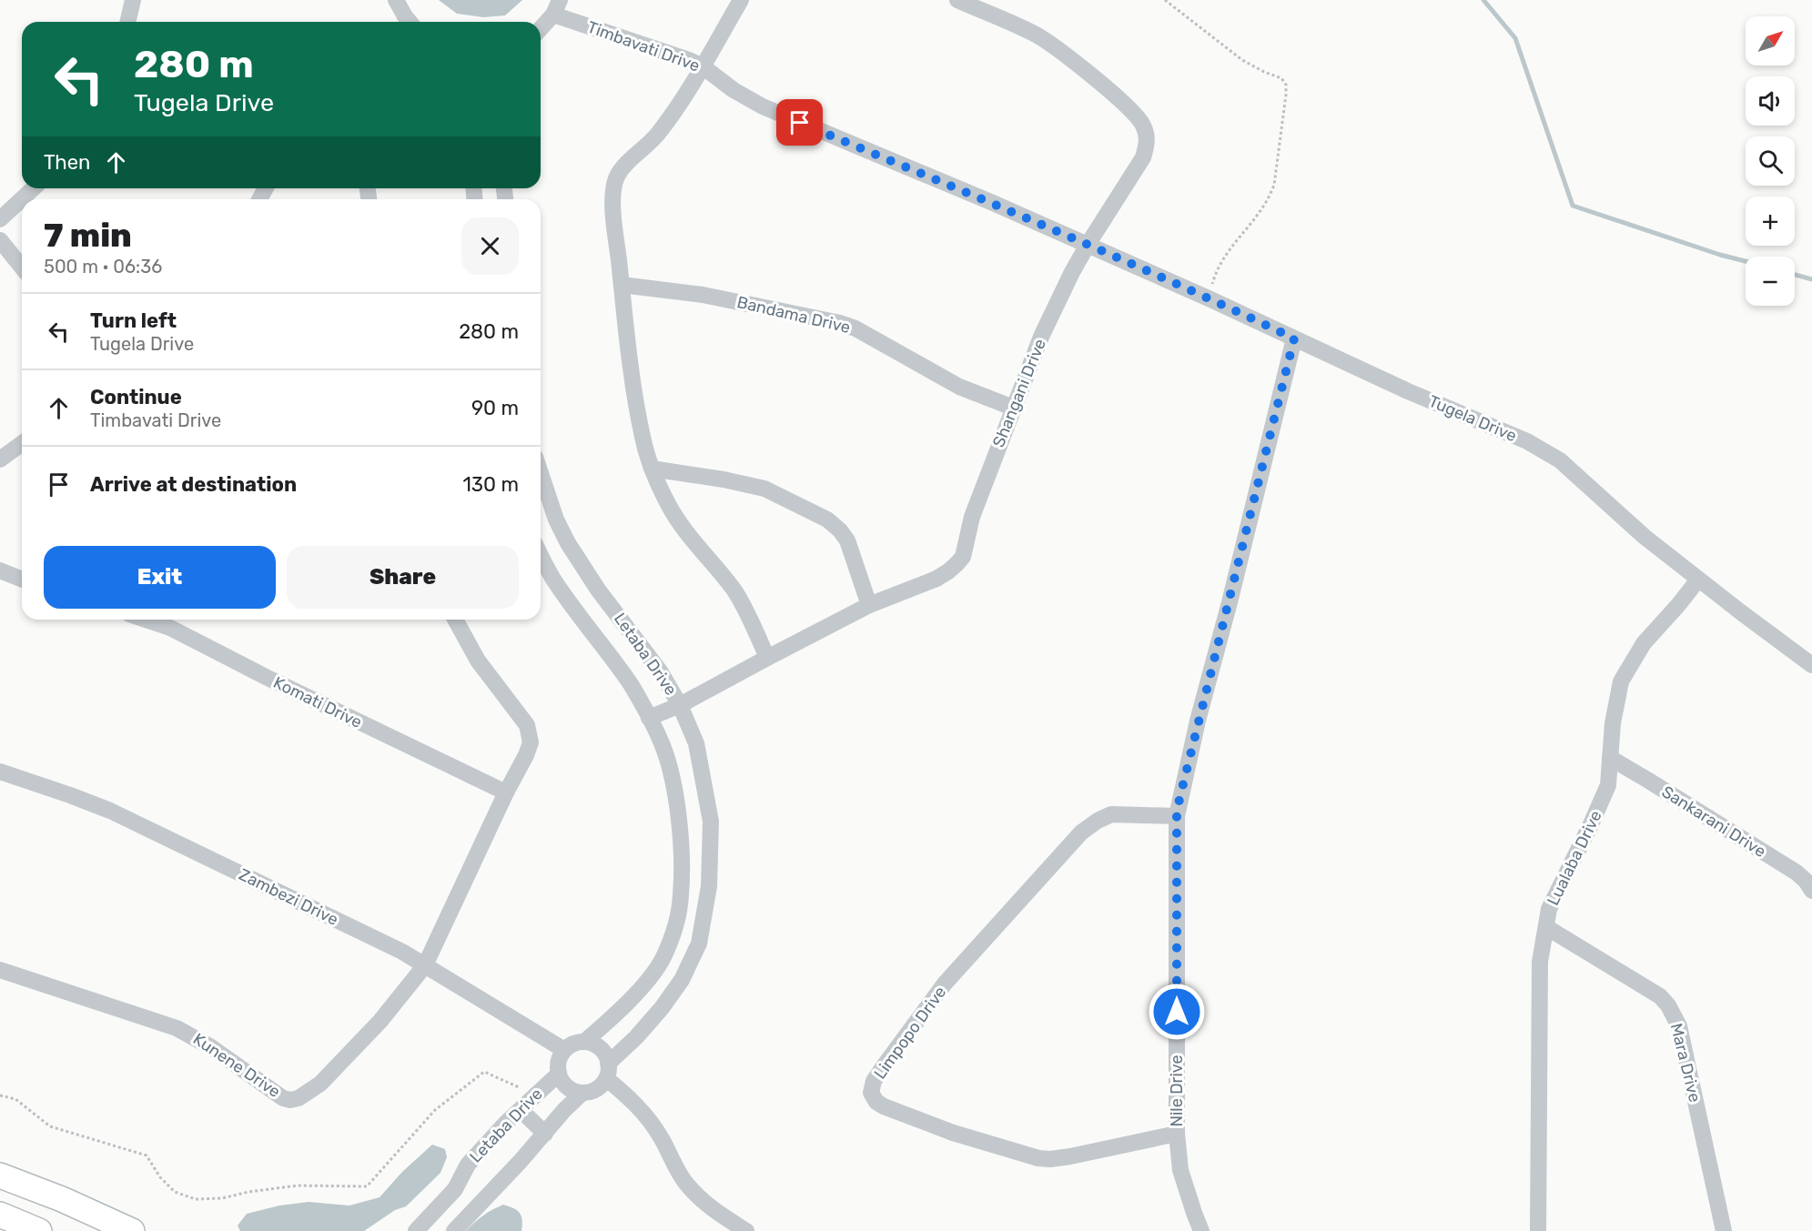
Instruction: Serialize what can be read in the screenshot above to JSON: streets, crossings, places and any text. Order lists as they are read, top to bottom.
{
  "streets": {
    "street": [
      "Timbavati Drive",
      "Bandama Drive",
      "Shangani Drive",
      "Tugela Drive",
      "Letaba Drive",
      "Komati Drive",
      "Sankarani Drive",
      "Lualaba Drive",
      "Zambezi Drive",
      "Limpopo Drive",
      "Mara Drive",
      "Kunene Drive",
      "Nile Drive"
    ]
  },
  "crossings": [
    ["Timbavati Drive", "Shangani Drive"],
    ["Timbavati Drive", "Tugela Drive"],
    ["Bandama Drive", "Shangani Drive"],
    ["Shangani Drive", "Tugela Drive"],
    ["Shangani Drive", "Letaba Drive"],
    ["Tugela Drive", "Lualaba Drive"],
    ["Tugela Drive", "Nile Drive"],
    ["Letaba Drive", "Zambezi Drive"],
    ["Sankarani Drive", "Lualaba Drive"],
    ["Lualaba Drive", "Mara Drive"],
    ["Zambezi Drive", "Kunene Drive"],
    ["Limpopo Drive", "Nile Drive"]
  ],
  "north": "top right",
  "page": {
    "map_buttons": ["+", "−"],
    "turn": ["280 m", "Tugela Drive"],
    "then": "Then",
    "heading": ["7 min", "500 m · 06:36"],
    "list": [
      {
        "name": "Turn left",
        "note": "Tugela Drive",
        "value": "280 m"
      },
      {
        "name": "Continue",
        "note": "Timbavati Drive",
        "value": "90 m"
      },
      {
        "name": "Arrive at destination",
        "value": "130 m"
      }
    ],
    "buttons": ["Exit", "Share"]
  }
}
